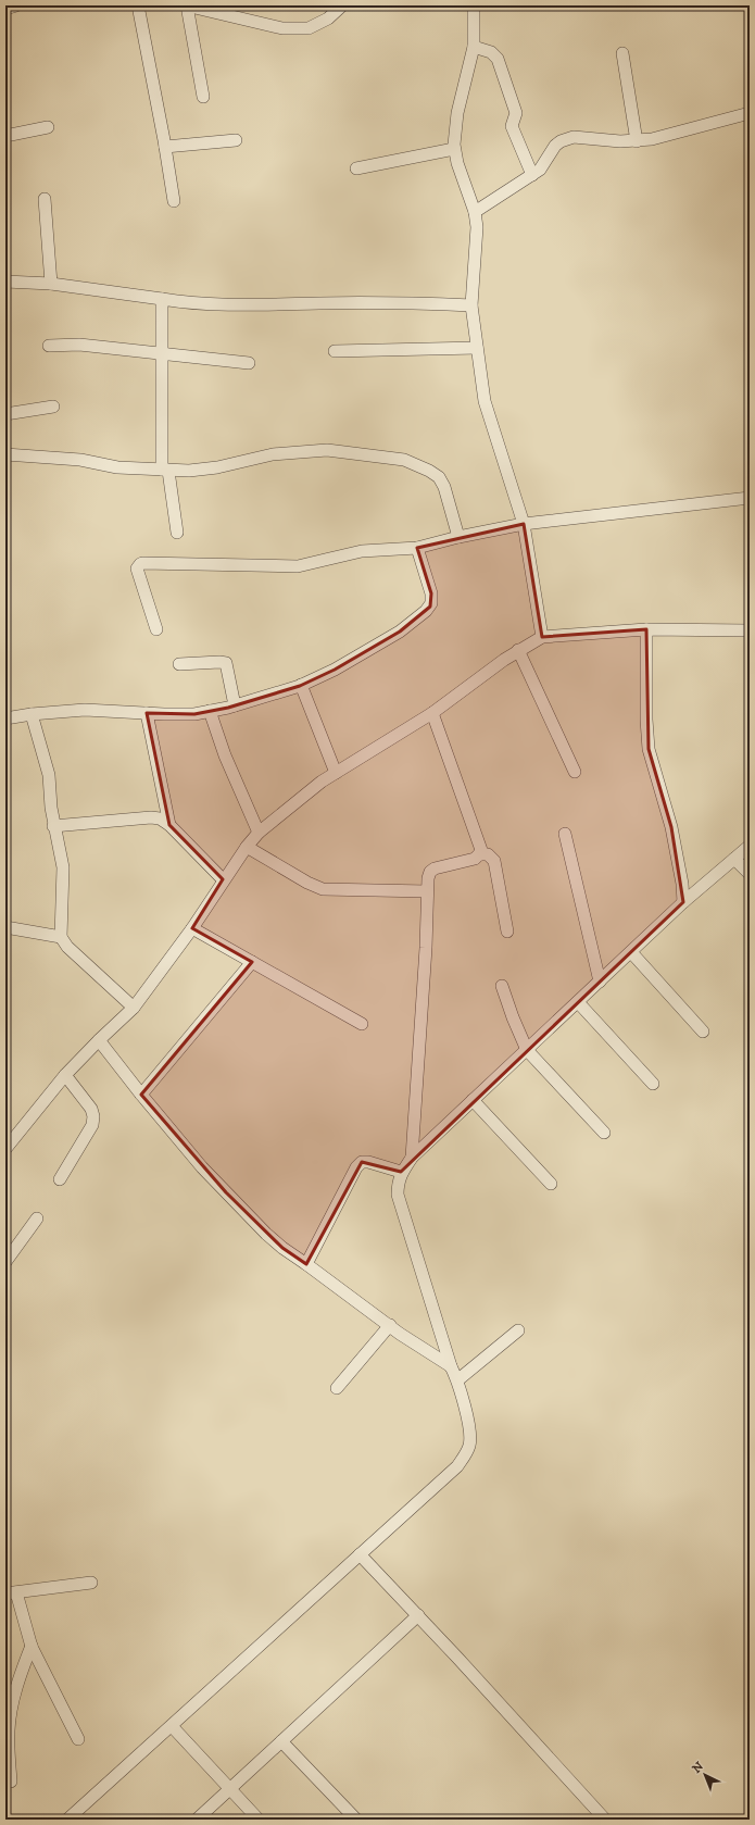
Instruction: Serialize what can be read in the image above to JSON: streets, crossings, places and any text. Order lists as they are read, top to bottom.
{
  "north": "top left"
}
